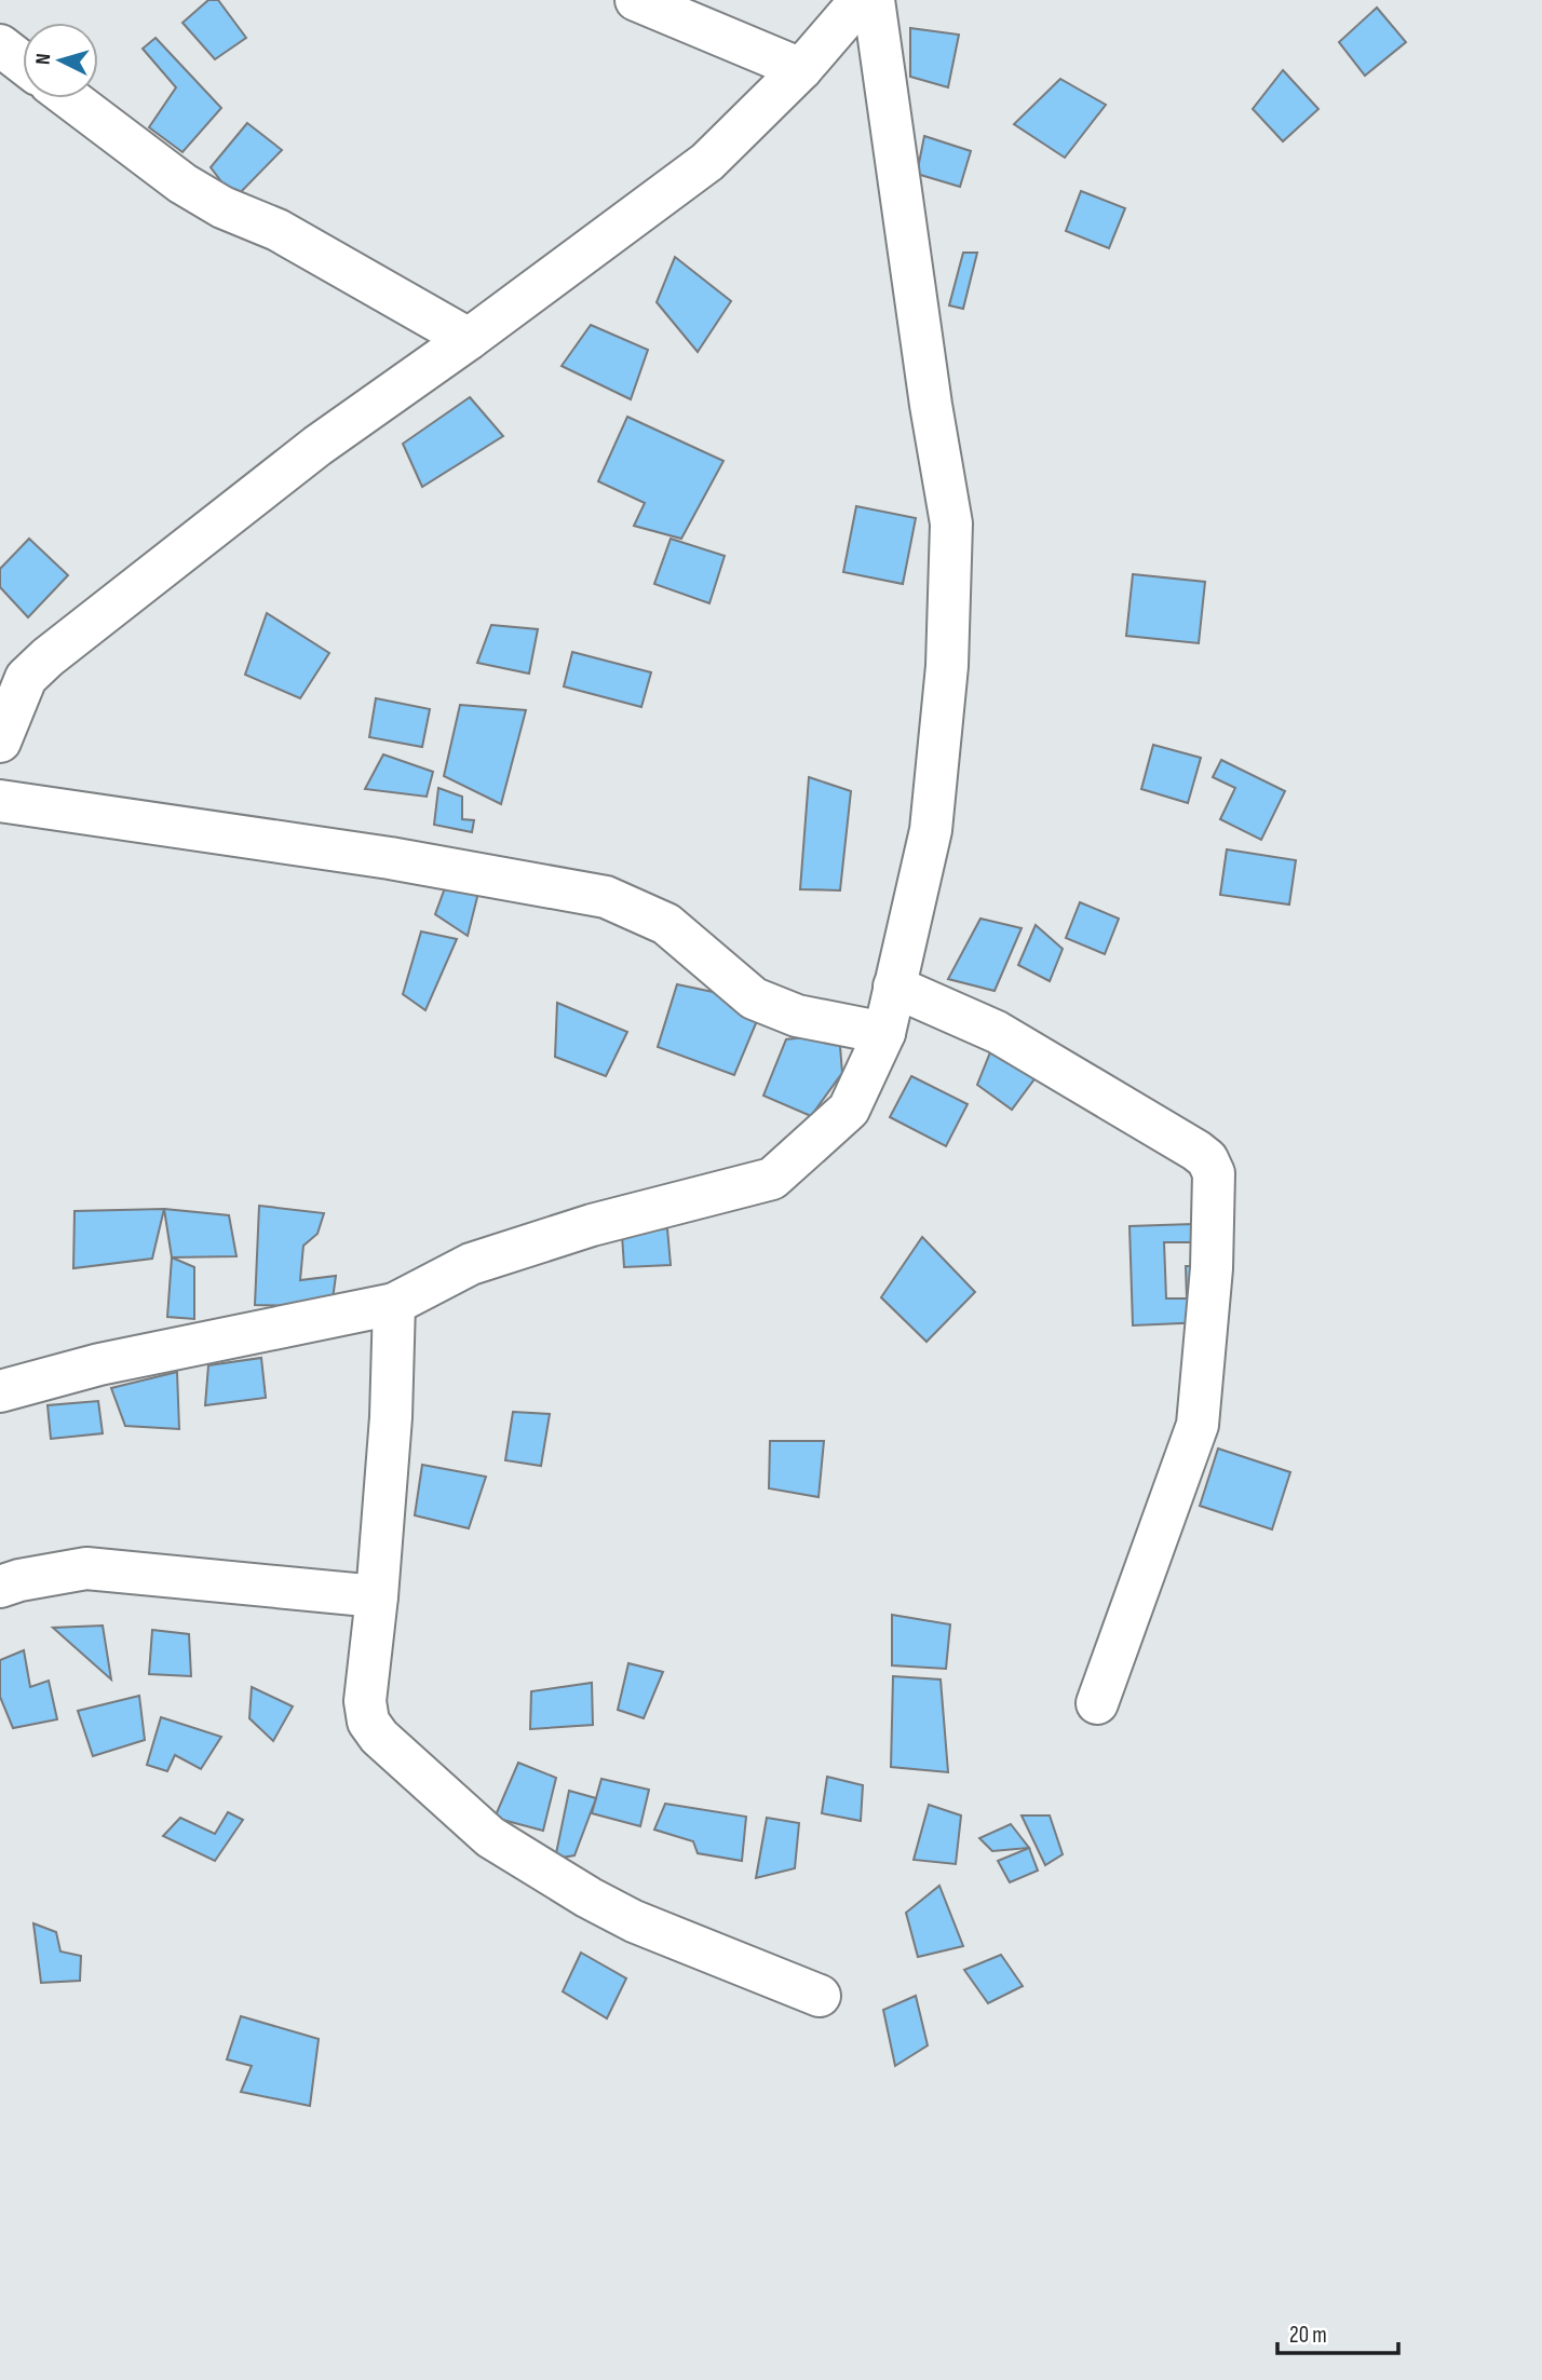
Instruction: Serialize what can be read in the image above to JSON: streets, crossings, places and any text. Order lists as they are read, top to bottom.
{
  "scale_bar": "20 m",
  "north": "left"
}
